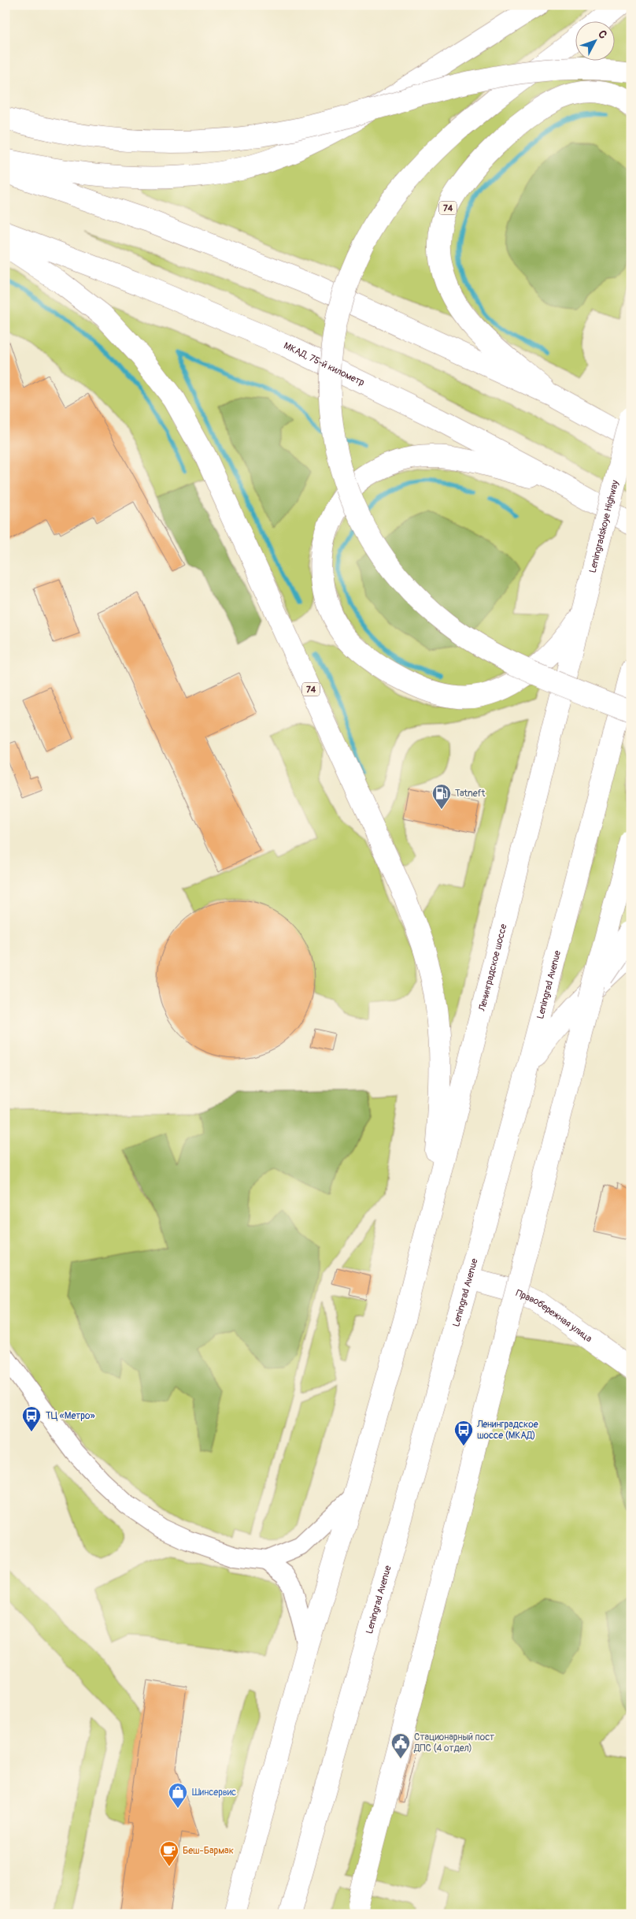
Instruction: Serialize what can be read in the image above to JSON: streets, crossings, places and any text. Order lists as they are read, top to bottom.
{
  "streets": {
    "main road": [
      "74",
      "МКАД, 75-й километр",
      "Leningradskoye Highway",
      "Ленинградское шоссе",
      "Leningrad Avenue",
      "Правобережная улица"
    ]
  },
  "crossings": [
    ["74", "Ленинградское шоссе"],
    ["Leningradskoye Highway", "Ленинградское шоссе"],
    ["Leningrad Avenue", "Правобережная улица"]
  ],
  "places": {
    "fuel station": ["Tatneft"],
    "bus stop": ["ТЦ «Метро»", "Ленинградское шоссе (МКАД)"],
    "public building": ["Стационарный пост ДПС (4 отдел)"],
    "shop": ["Шинсервис"],
    "cafe": ["Беш-Бармак"]
  },
  "north": "top right"
}
